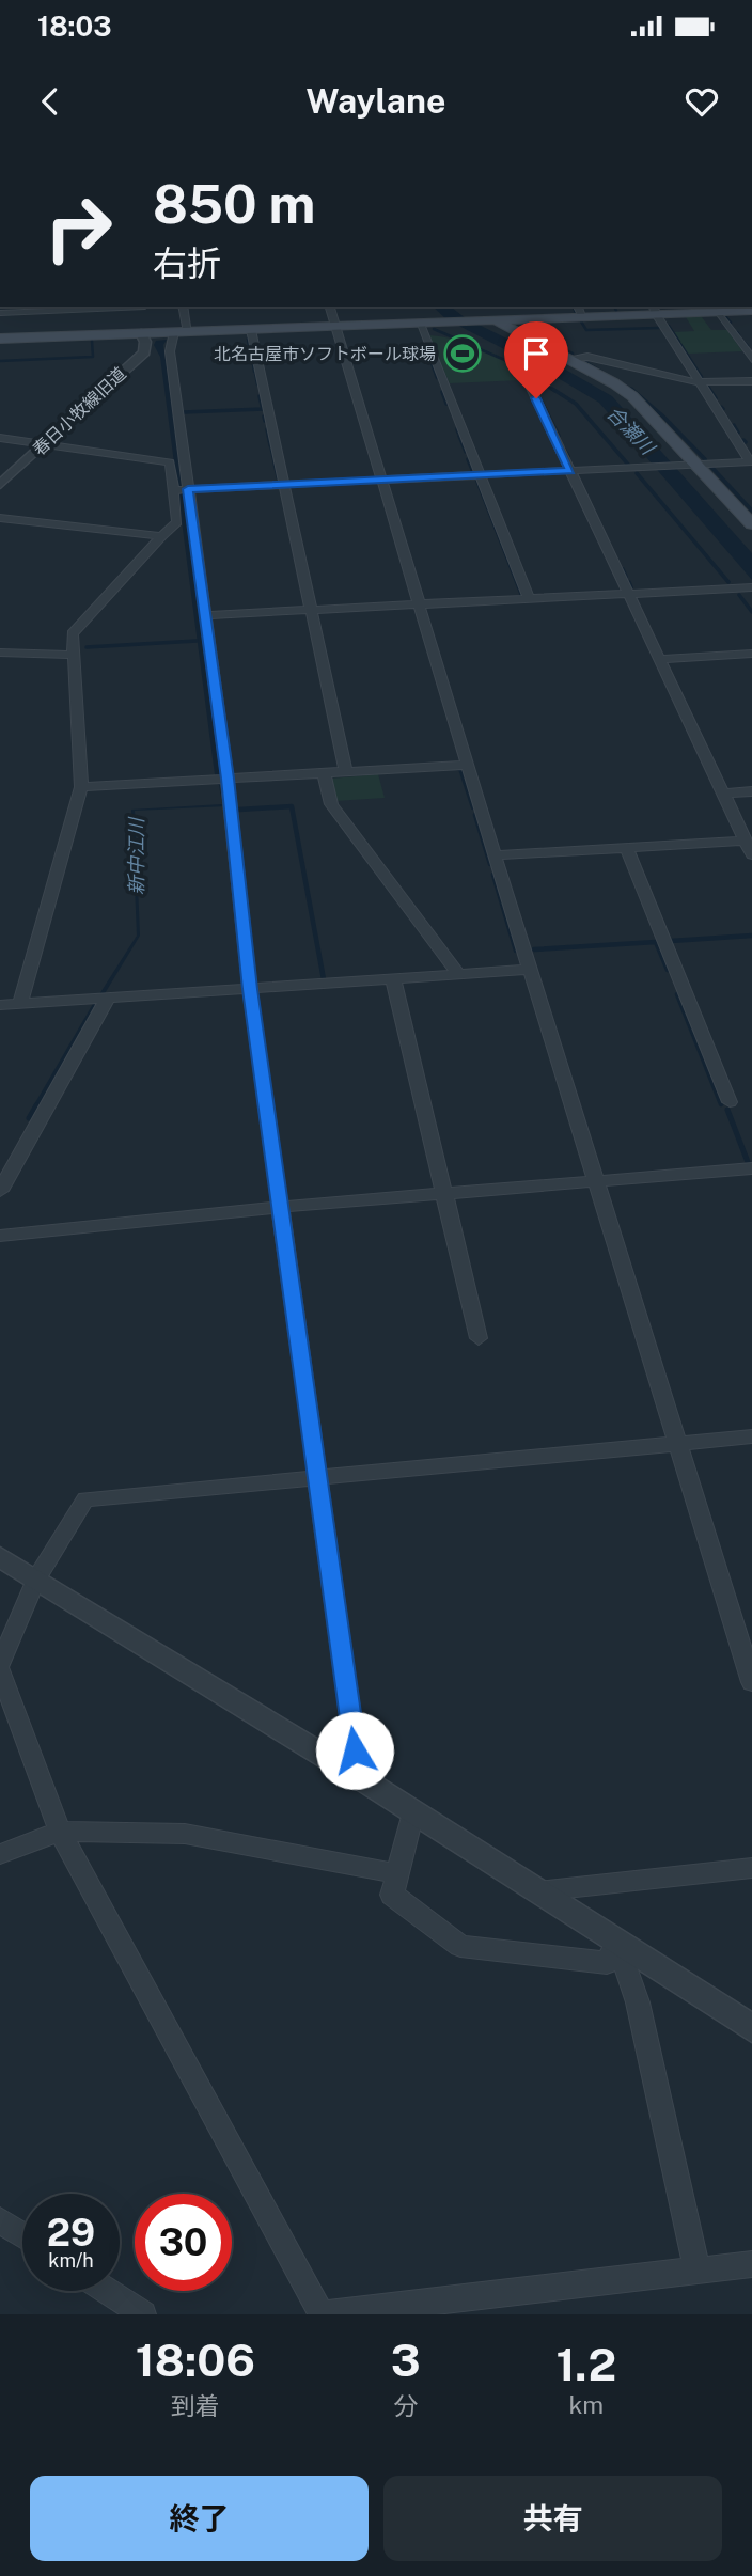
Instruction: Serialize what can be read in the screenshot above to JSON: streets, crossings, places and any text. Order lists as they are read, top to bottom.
{
  "streets": {
    "street": ["春日小牧線旧道"]
  },
  "water": ["合瀬川", "新中江川"],
  "places": {
    "sports": ["北名古屋市ソフトボール球場"]
  },
  "page": {
    "status": "18:03",
    "header": "Waylane",
    "turn": ["850 m", "右折"],
    "speed": "29 km/h",
    "limit": "30",
    "eta": [
      "18:06",
      "到着",
      "3",
      "分",
      "1.2",
      "km"
    ],
    "buttons": ["終了", "共有"]
  }
}
